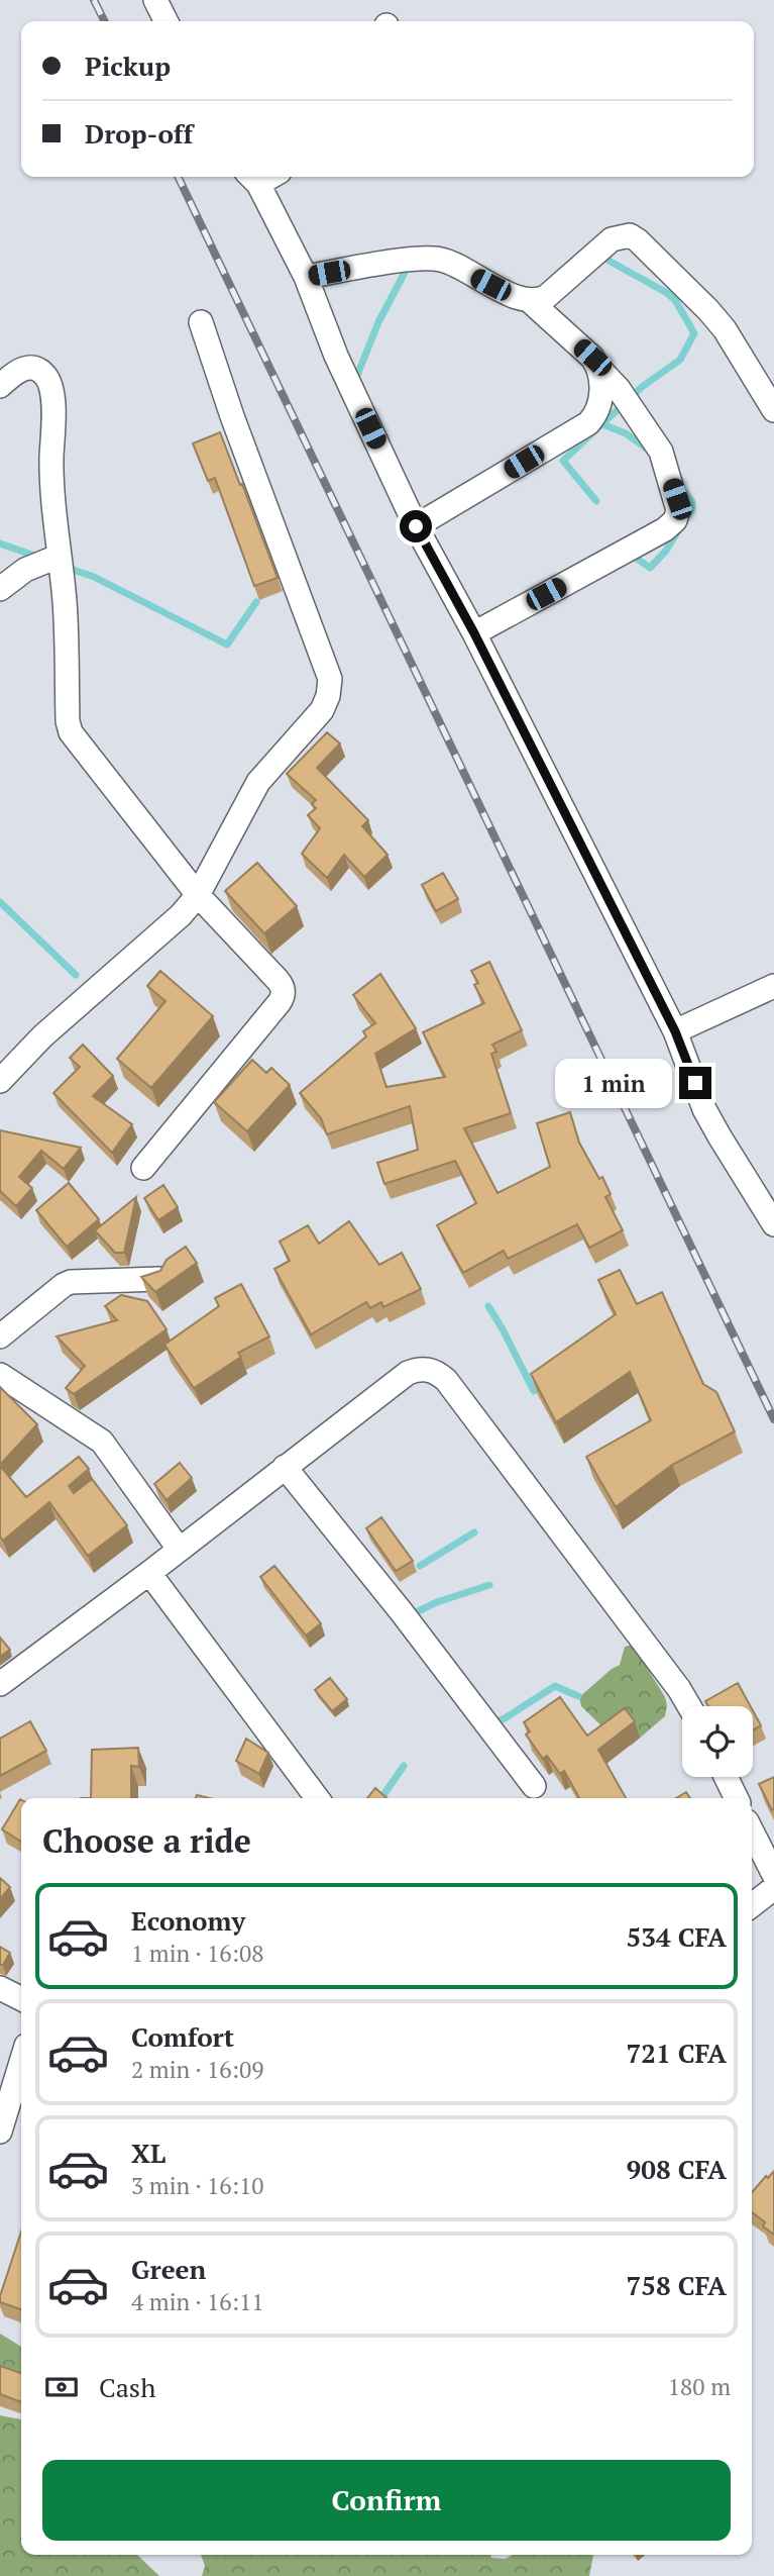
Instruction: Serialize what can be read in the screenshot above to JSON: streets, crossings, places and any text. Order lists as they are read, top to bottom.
{
  "page": {
    "banner": ["Pickup", "Drop-off"],
    "bubble": "1 min",
    "heading": "Choose a ride",
    "list": [
      {
        "name": "Economy",
        "note": "1 min · 16:08",
        "value": "534 CFA"
      },
      {
        "name": "Comfort",
        "note": "2 min · 16:09",
        "value": "721 CFA"
      },
      {
        "name": "XL",
        "note": "3 min · 16:10",
        "value": "908 CFA"
      },
      {
        "name": "Green",
        "note": "4 min · 16:11",
        "value": "758 CFA"
      }
    ],
    "pay": ["Cash", "180 m"],
    "buttons": "Confirm"
  }
}
